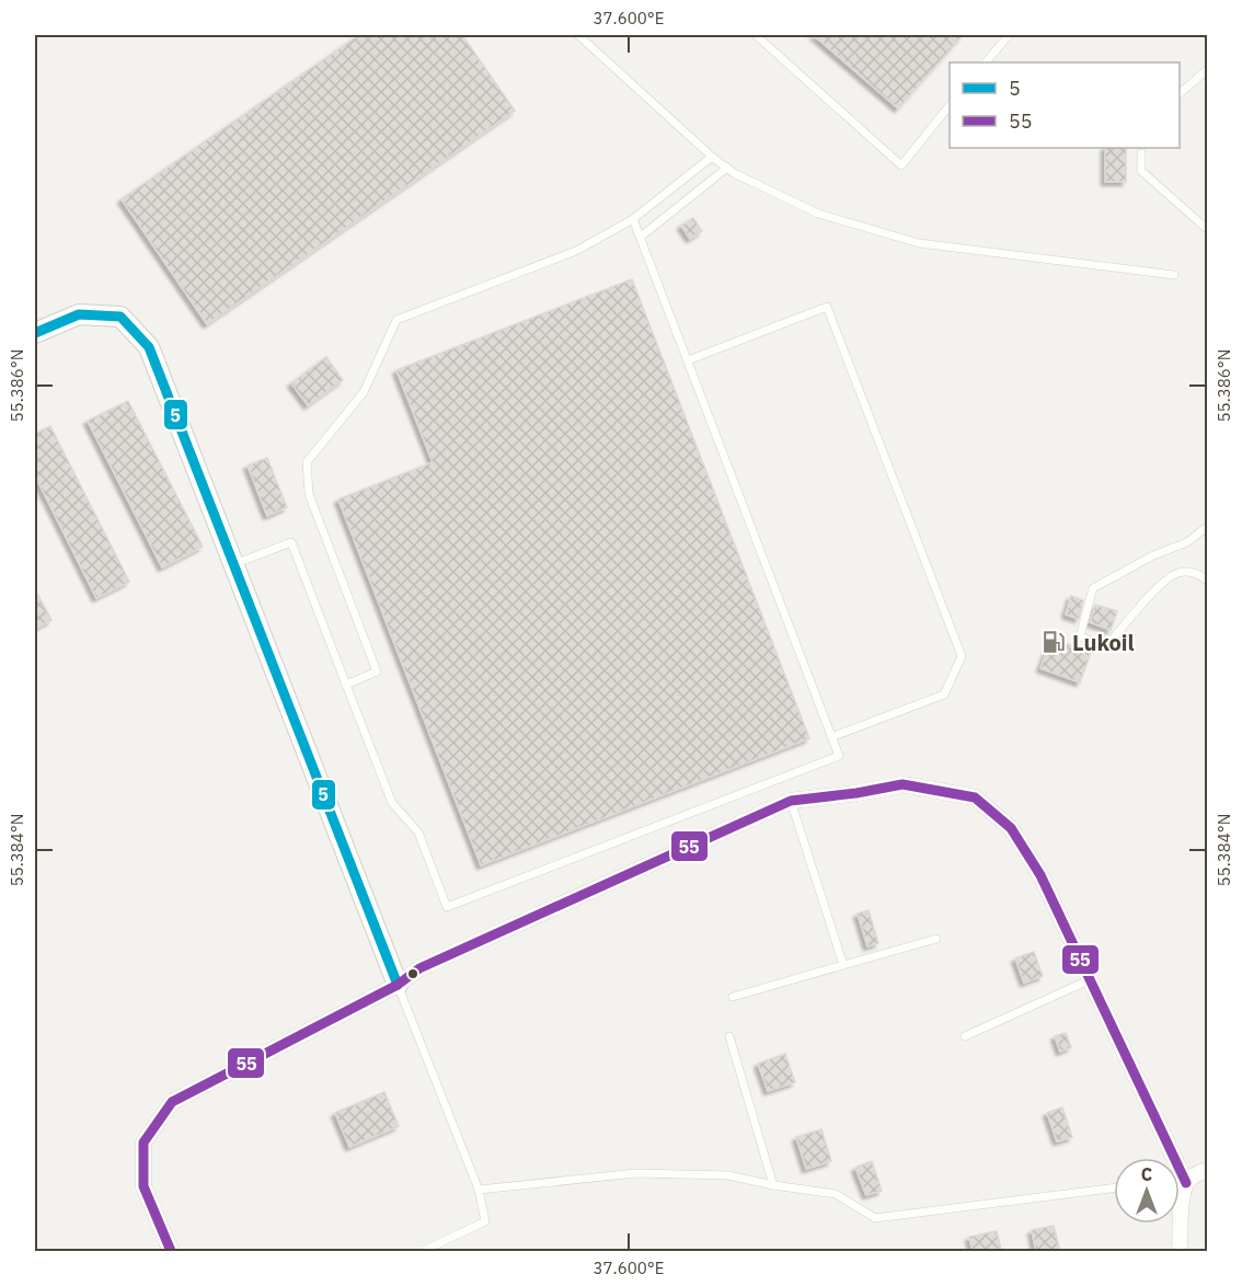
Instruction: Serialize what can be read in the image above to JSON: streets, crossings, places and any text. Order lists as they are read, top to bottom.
{
  "places": {
    "fuel station": ["Lukoil"]
  },
  "lines": ["transit line 5", "transit line 55"],
  "legend": ["5", "55"],
  "north": "top",
  "coordinates": ["37.600°E", "55.386°N", "55.384°N"]
}
